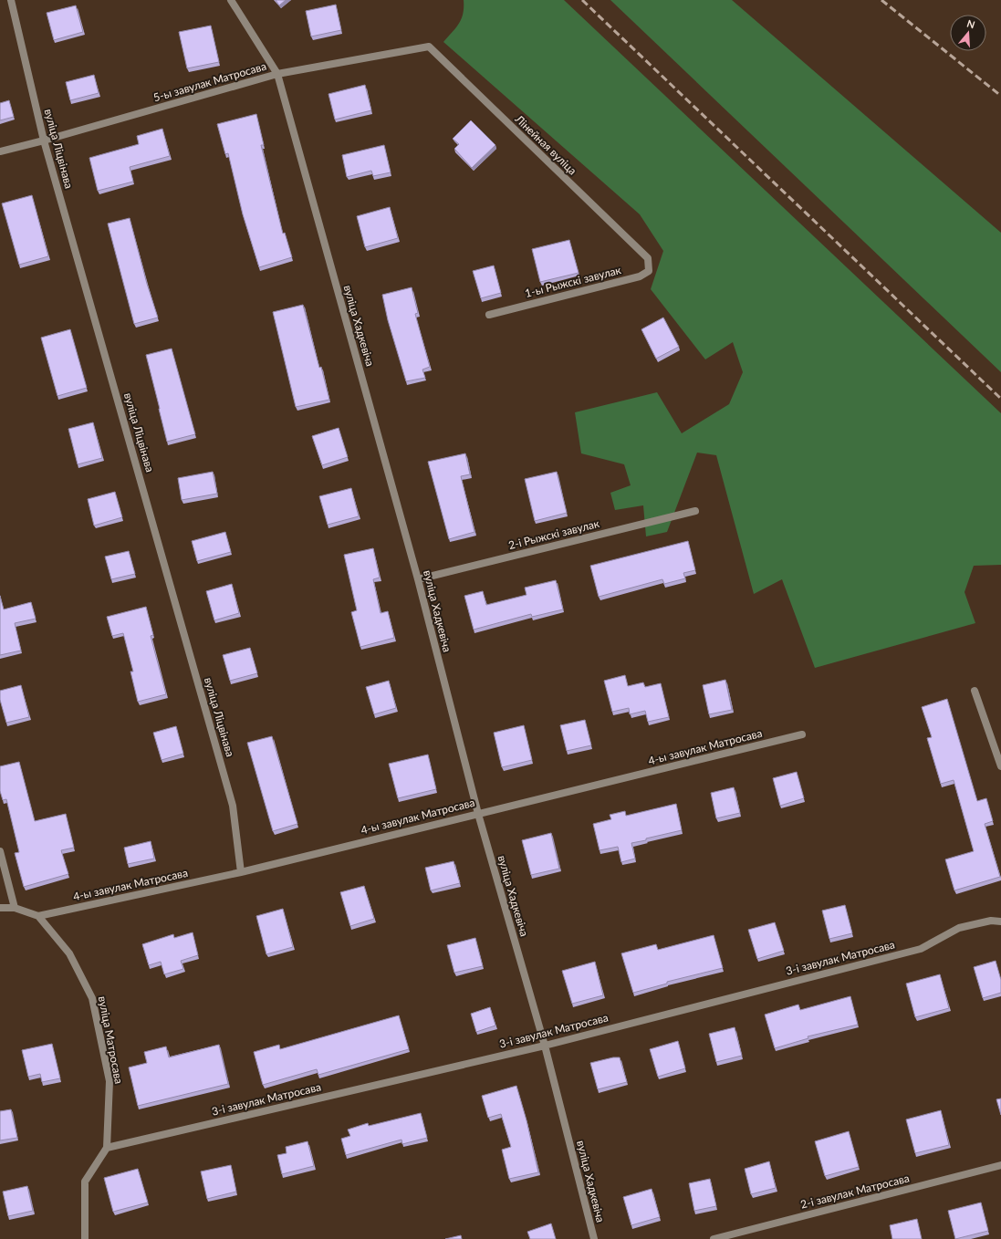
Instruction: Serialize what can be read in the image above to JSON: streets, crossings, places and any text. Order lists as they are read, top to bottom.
{
  "streets": {
    "street": [
      "5-ы завулак Матросава",
      "Лінейная вуліца",
      "вуліца Ліцвінава",
      "1-ы Рыжскі завулак",
      "вуліца Хадкевіча",
      "2-і Рыжскі завулак",
      "4-ы завулак Матросава",
      "3-і завулак Матросава",
      "вуліца Матросава",
      "2-і завулак Матросава"
    ]
  },
  "crossings": [
    ["5-ы завулак Матросава", "Лінейная вуліца"],
    ["5-ы завулак Матросава", "вуліца Ліцвінава"],
    ["5-ы завулак Матросава", "вуліца Хадкевіча"],
    ["Лінейная вуліца", "1-ы Рыжскі завулак"],
    ["вуліца Ліцвінава", "4-ы завулак Матросава"],
    ["вуліца Хадкевіча", "2-і Рыжскі завулак"],
    ["вуліца Хадкевіча", "4-ы завулак Матросава"],
    ["вуліца Хадкевіча", "3-і завулак Матросава"],
    ["4-ы завулак Матросава", "вуліца Матросава"],
    ["3-і завулак Матросава", "вуліца Матросава"]
  ],
  "north": "top"
}
